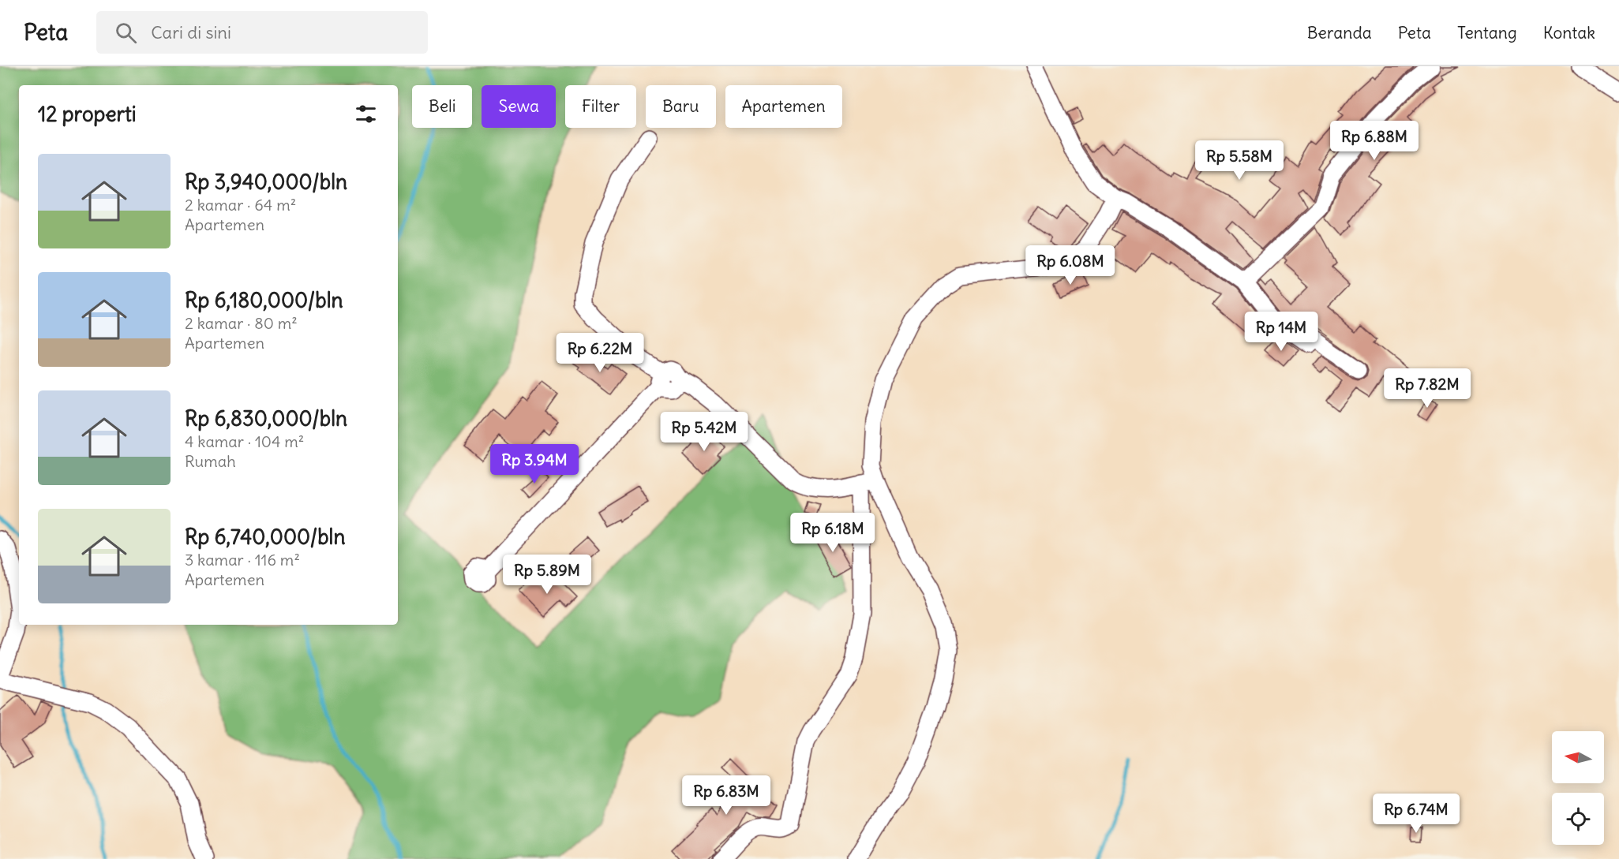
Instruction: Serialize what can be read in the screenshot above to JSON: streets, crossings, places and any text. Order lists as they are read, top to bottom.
{
  "north": "left",
  "page": {
    "header": "Peta",
    "search": "Cari di sini",
    "nav": [
      "Beranda",
      "Peta",
      "Tentang",
      "Kontak"
    ],
    "chip": [
      "Beli",
      "Sewa",
      "Filter",
      "Baru",
      "Apartemen"
    ],
    "heading": "12 properti",
    "price": [
      "Rp 6.88M",
      "Rp 5.58M",
      "Rp 6.08M",
      "Rp 14M",
      "Rp 6.22M",
      "Rp 7.82M",
      "Rp 5.42M",
      "Rp 3.94M",
      "Rp 6.18M",
      "Rp 5.89M",
      "Rp 6.83M",
      "Rp 6.74M"
    ],
    "list": [
      {
        "name": "Rp 3,940,000/bln",
        "note": "2 kamar · 64 m² · Apartemen"
      },
      {
        "name": "Rp 6,180,000/bln",
        "note": "2 kamar · 80 m² · Apartemen"
      },
      {
        "name": "Rp 6,830,000/bln",
        "note": "4 kamar · 104 m² · Rumah"
      },
      {
        "name": "Rp 6,740,000/bln",
        "note": "3 kamar · 116 m² · Apartemen"
      }
    ]
  }
}
